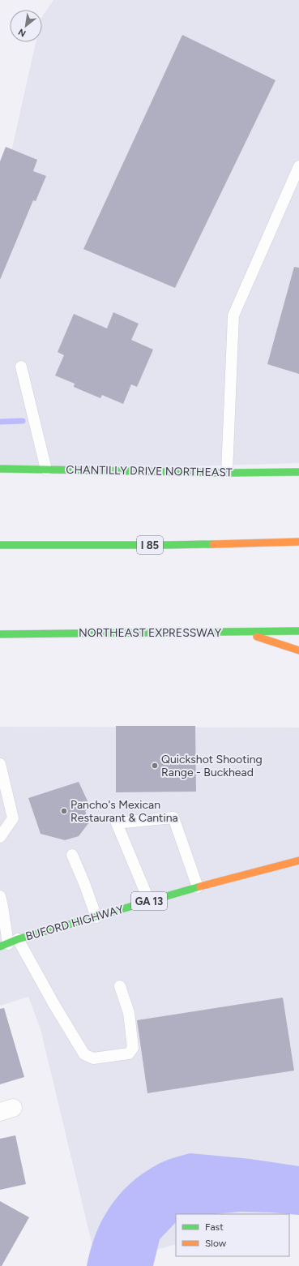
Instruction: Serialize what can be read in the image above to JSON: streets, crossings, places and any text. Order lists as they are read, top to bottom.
{
  "streets": {
    "main road": [
      "CHANTILLY DRIVE NORTHEAST",
      "I 85",
      "NORTHEAST EXPRESSWAY",
      "GA 13",
      "BUFORD HIGHWAY"
    ]
  },
  "places": ["Quickshot Shooting Range - Buckhead", "Pancho's Mexican Restaurant & Cantina"],
  "legend": ["Fast", "Slow"],
  "north": "bottom left"
}
